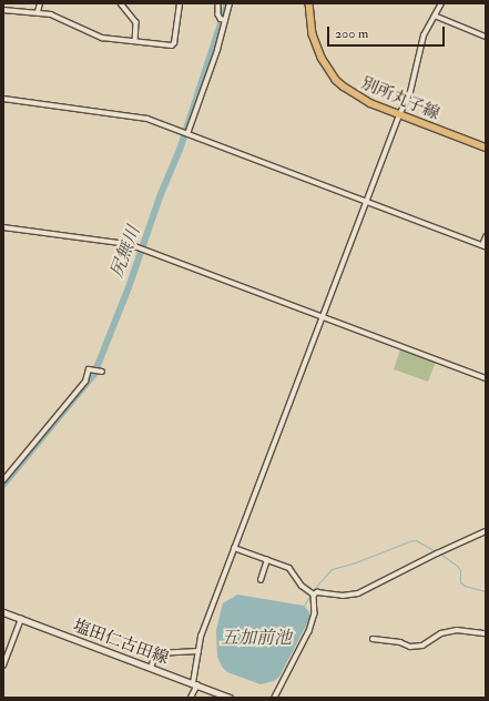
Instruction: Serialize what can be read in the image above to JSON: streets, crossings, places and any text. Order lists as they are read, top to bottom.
{
  "streets": {
    "main road": ["別所丸子線", "塩田仁古田線"]
  },
  "water": ["尻無川", "五加前池"],
  "scale_bar": "200 m"
}
